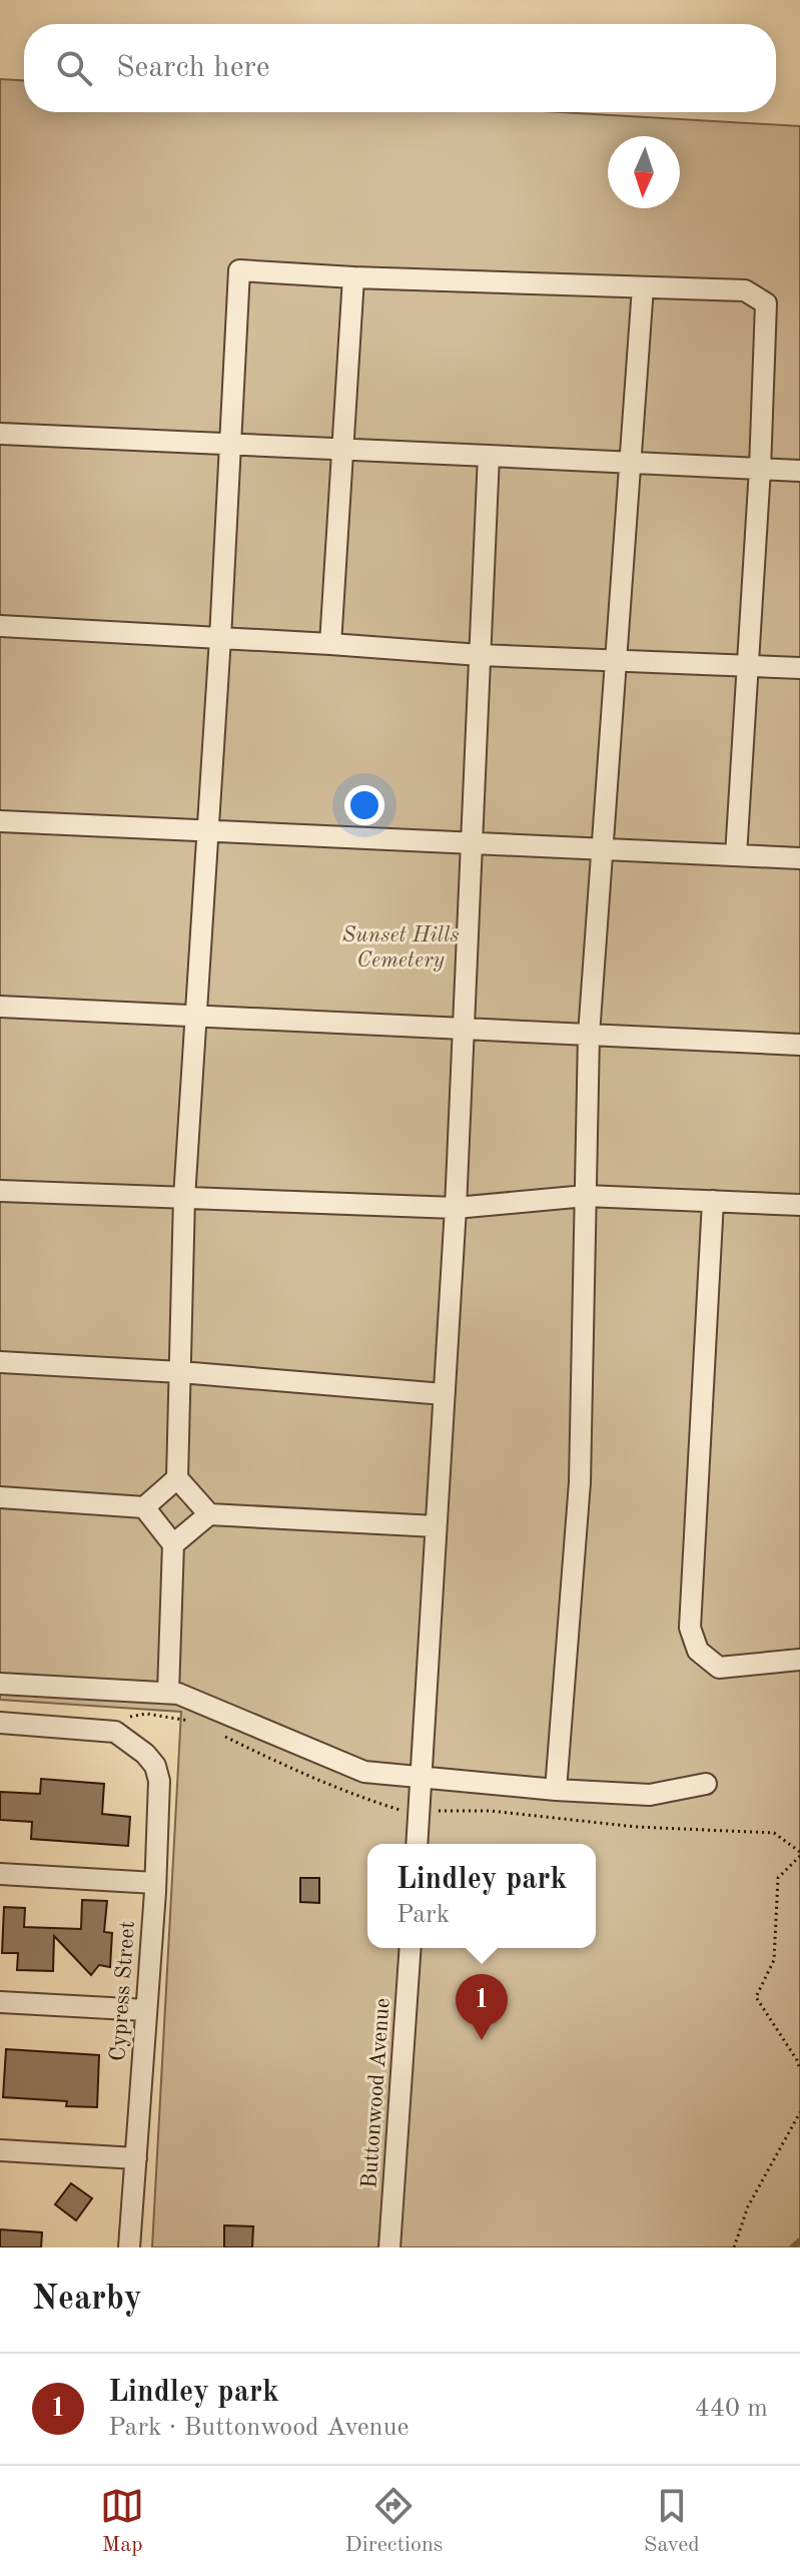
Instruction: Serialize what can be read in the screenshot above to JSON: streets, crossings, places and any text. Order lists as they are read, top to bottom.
{
  "streets": {
    "street": ["Cypress Street", "Buttonwood Avenue"]
  },
  "parks": ["Sunset Hills Cemetery"],
  "north": "bottom",
  "page": {
    "search": "Search here",
    "popup": ["Lindley park", "Park"],
    "pins": "1",
    "heading": "Nearby",
    "list": [
      {
        "mark": "1",
        "name": "Lindley park",
        "note": "Park · Buttonwood Avenue",
        "value": "440 m"
      }
    ],
    "nav": ["Map", "Directions", "Saved"]
  }
}
